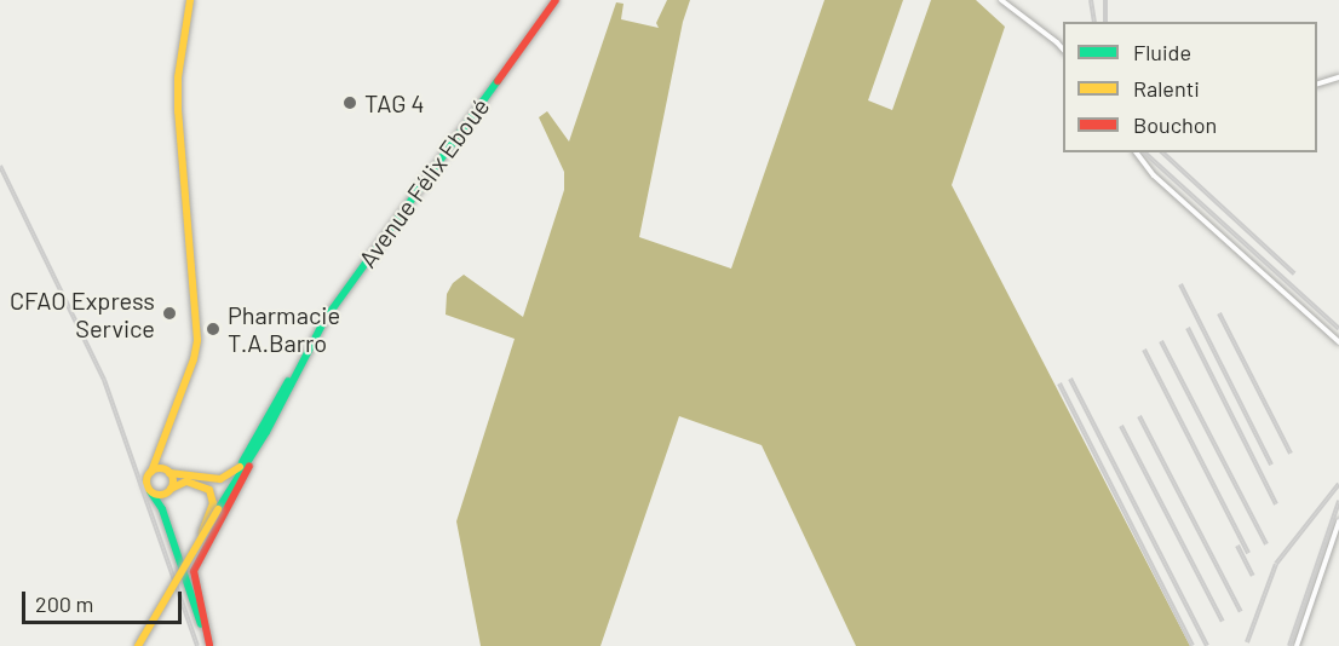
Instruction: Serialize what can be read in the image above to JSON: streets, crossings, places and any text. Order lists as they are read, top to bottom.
{
  "streets": {
    "street": ["Avenue Félix Eboué"]
  },
  "places": ["TAG 4", "CFAO Express Service", "Pharmacie T.A.Barro"],
  "legend": ["Fluide", "Ralenti", "Bouchon"],
  "scale_bar": "200 m"
}
